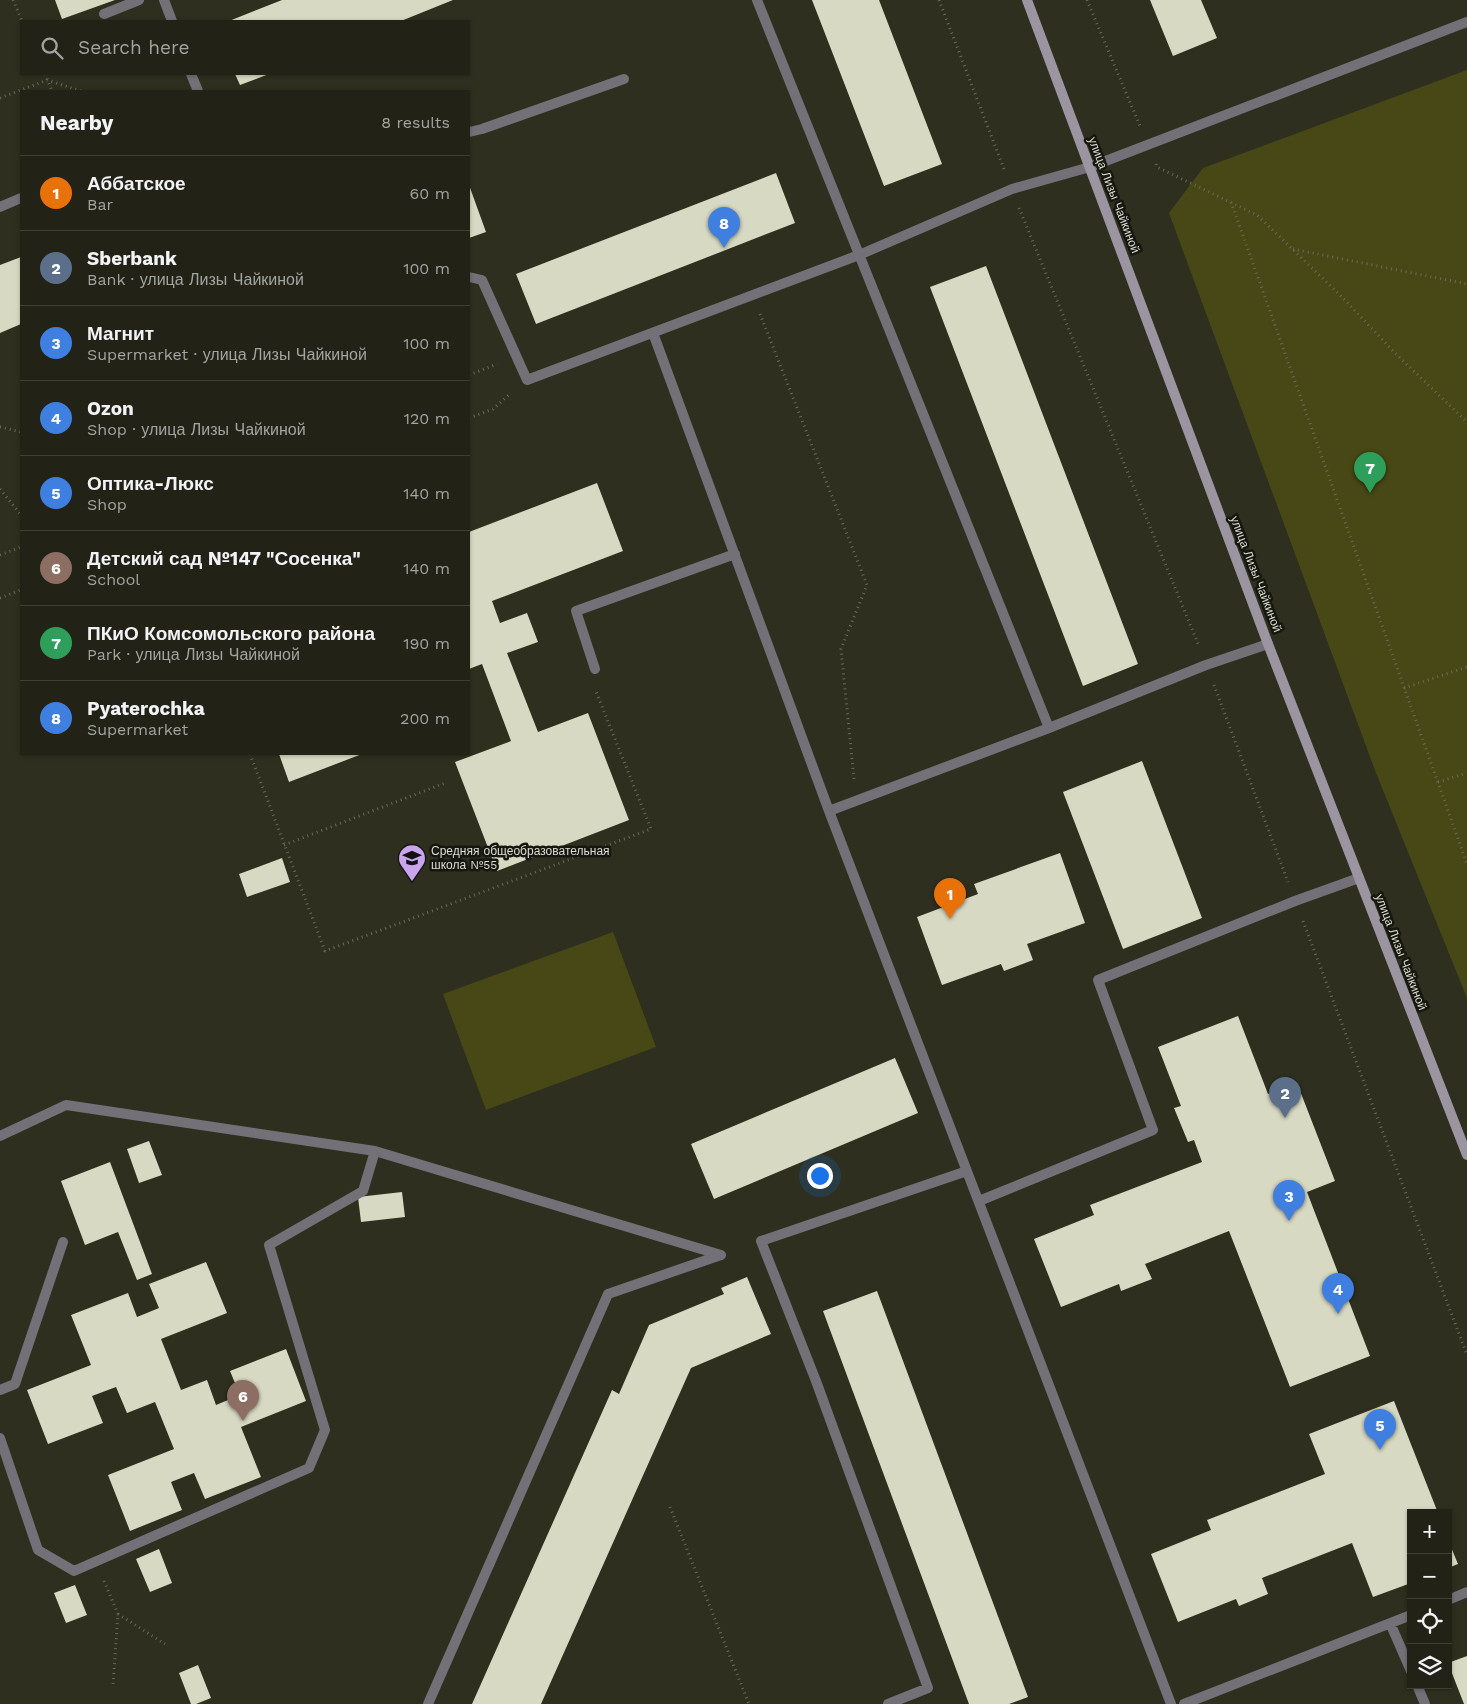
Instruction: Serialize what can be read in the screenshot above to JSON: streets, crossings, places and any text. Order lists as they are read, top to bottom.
{
  "streets": {
    "main road": ["улица Лизы Чайкиной"]
  },
  "places": {
    "school or university": ["Средняя общеобразовательная школа №55"]
  },
  "page": {
    "search": "Search here",
    "heading": ["Nearby", "8 results"],
    "list": [
      {
        "mark": "1",
        "name": "Аббатское",
        "note": "Bar",
        "value": "60 m"
      },
      {
        "mark": "2",
        "name": "Sberbank",
        "note": "Bank · улица Лизы Чайкиной",
        "value": "100 m"
      },
      {
        "mark": "3",
        "name": "Магнит",
        "note": "Supermarket · улица Лизы Чайкиной",
        "value": "100 m"
      },
      {
        "mark": "4",
        "name": "Ozon",
        "note": "Shop · улица Лизы Чайкиной",
        "value": "120 m"
      },
      {
        "mark": "5",
        "name": "Оптика-Люкс",
        "note": "Shop",
        "value": "140 m"
      },
      {
        "mark": "6",
        "name": "Детский сад №147 \"Сосенка\"",
        "note": "School",
        "value": "140 m"
      },
      {
        "mark": "7",
        "name": "ПКиО Комсомольского района",
        "note": "Park · улица Лизы Чайкиной",
        "value": "190 m"
      },
      {
        "mark": "8",
        "name": "Pyaterochka",
        "note": "Supermarket",
        "value": "200 m"
      }
    ],
    "pins": [
      "8",
      "7",
      "1",
      "2",
      "3",
      "4",
      "6",
      "5"
    ],
    "map_buttons": ["+", "−"]
  }
}
